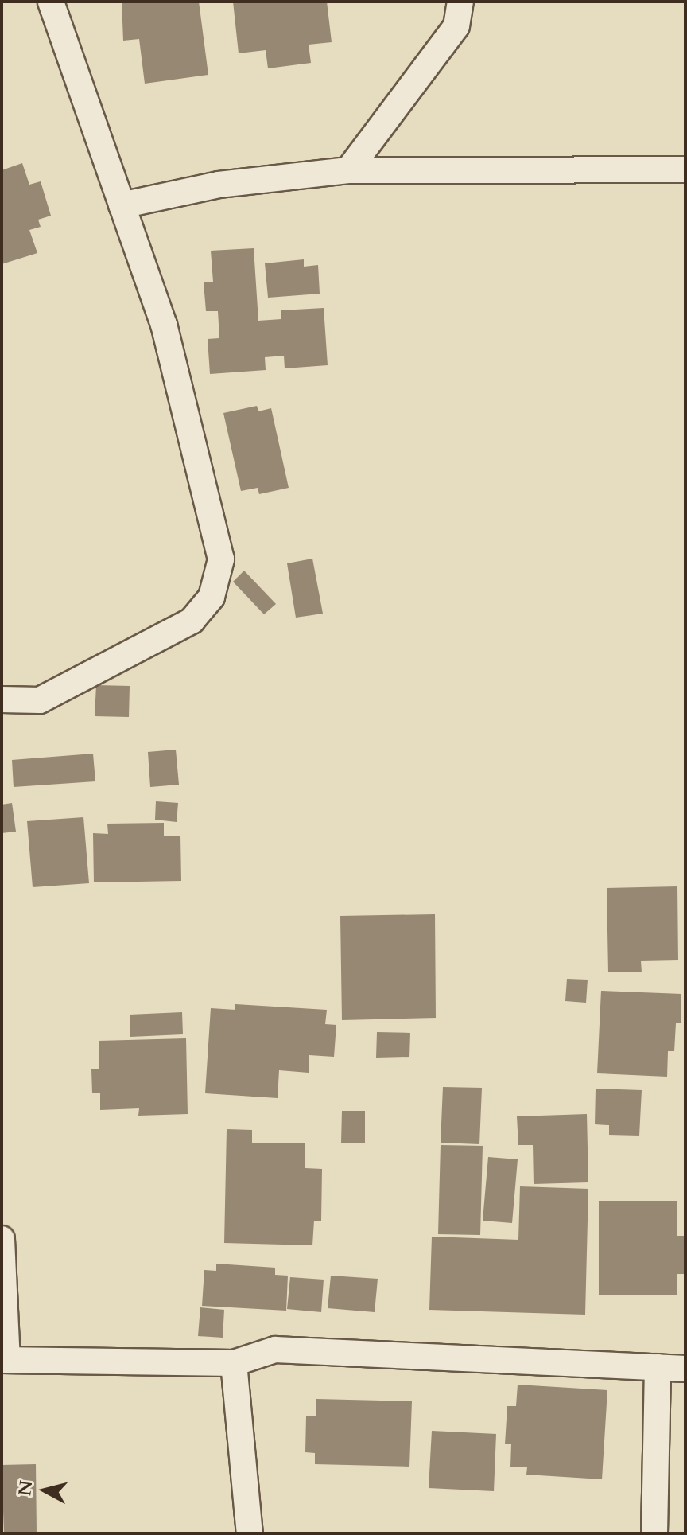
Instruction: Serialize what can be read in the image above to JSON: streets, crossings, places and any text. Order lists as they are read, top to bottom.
{
  "north": "left"
}
